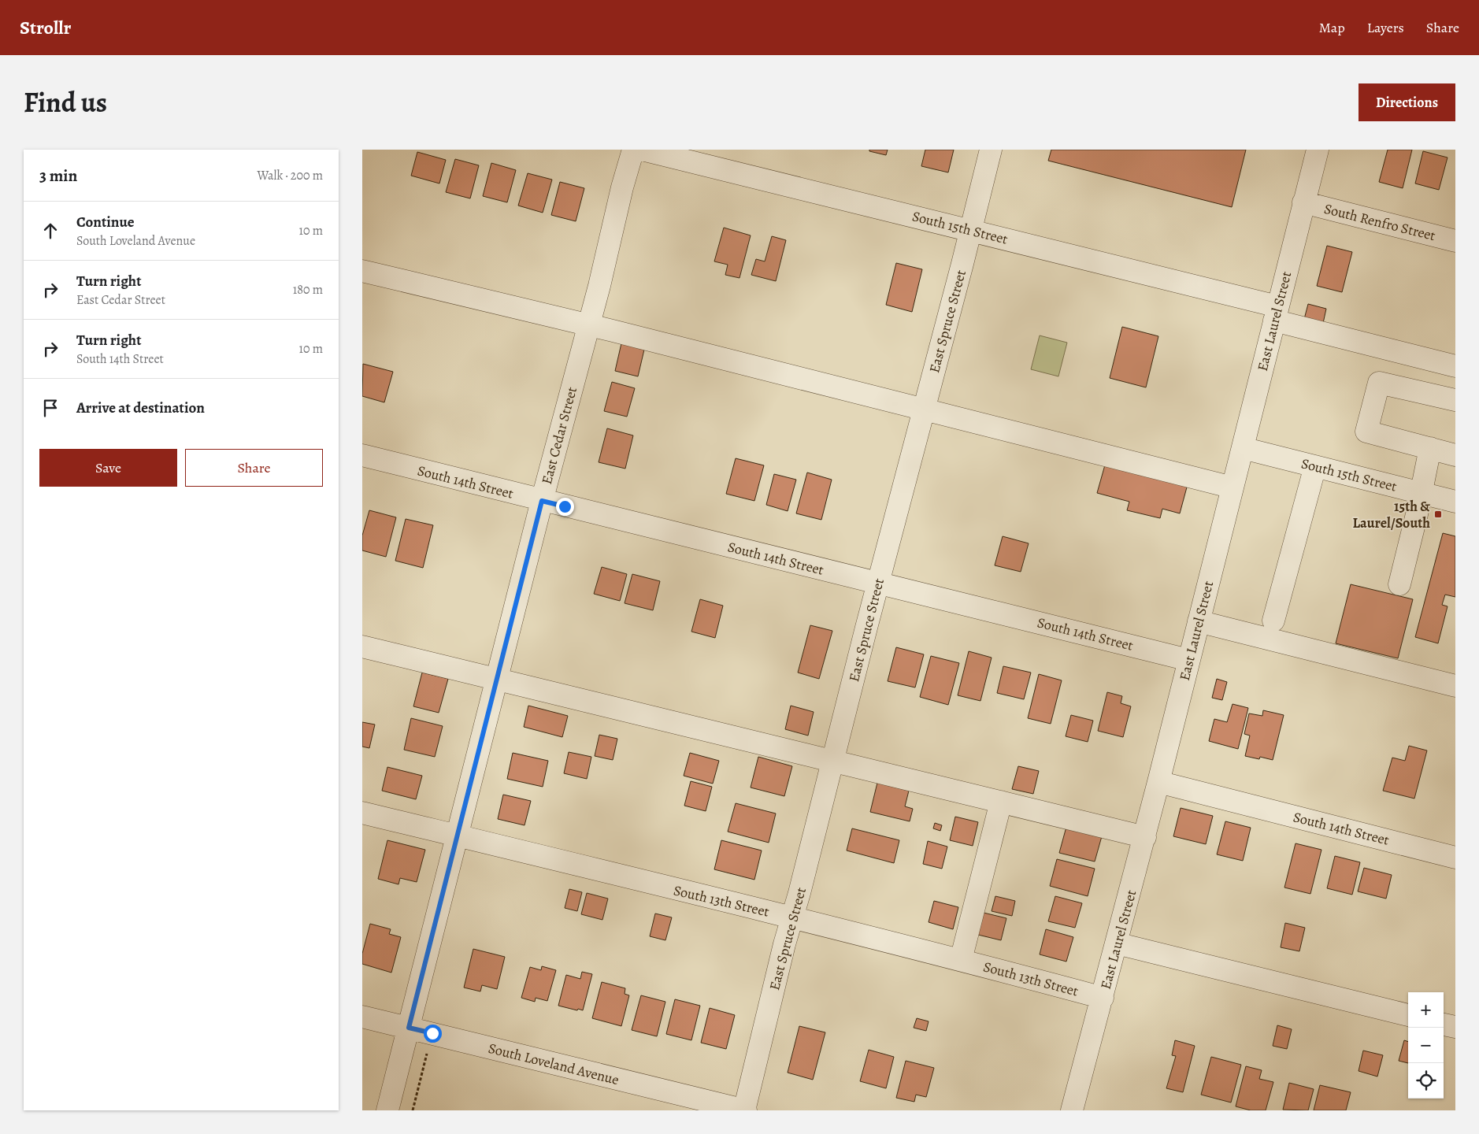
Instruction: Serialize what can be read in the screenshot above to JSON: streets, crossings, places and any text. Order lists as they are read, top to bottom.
{
  "streets": {
    "street": [
      "South Renfro Street",
      "South 15th Street",
      "East Spruce Street",
      "East Laurel Street",
      "East Cedar Street",
      "South 14th Street",
      "South 13th Street",
      "South Loveland Avenue"
    ]
  },
  "crossings": [
    ["South Renfro Street", "East Laurel Street"],
    ["South 15th Street", "East Spruce Street"],
    ["South 15th Street", "East Laurel Street"],
    ["East Spruce Street", "South 14th Street"],
    ["East Spruce Street", "South 13th Street"],
    ["East Spruce Street", "South Loveland Avenue"],
    ["East Laurel Street", "South 14th Street"],
    ["East Laurel Street", "South 13th Street"],
    ["East Cedar Street", "South 14th Street"],
    ["East Cedar Street", "South 13th Street"],
    ["East Cedar Street", "South Loveland Avenue"]
  ],
  "places": {
    "transit": ["15th & Laurel/South"]
  },
  "page": {
    "header": "Strollr",
    "nav": ["Map", "Layers", "Share"],
    "title": "Find us",
    "buttons": [
      "Directions",
      ["Save", "Share"]
    ],
    "heading": ["3 min", "Walk · 200 m"],
    "list": [
      ["Continue", "South Loveland Avenue", "10 m"],
      ["Turn right", "East Cedar Street", "180 m"],
      ["Turn right", "South 14th Street", "10 m"],
      "Arrive at destination"
    ],
    "map_buttons": ["+", "−"]
  }
}
